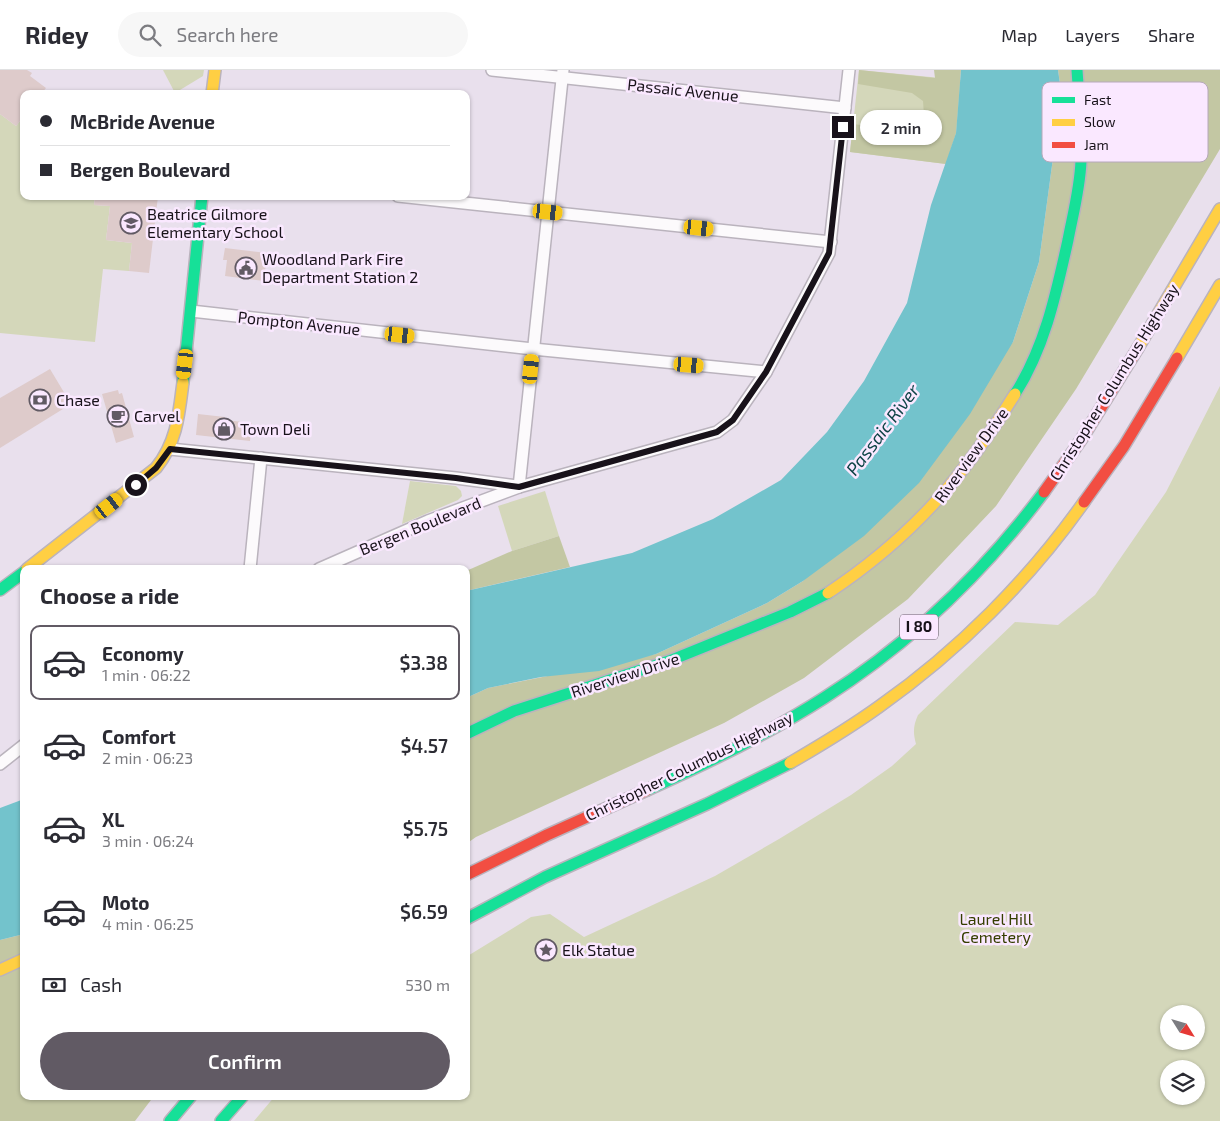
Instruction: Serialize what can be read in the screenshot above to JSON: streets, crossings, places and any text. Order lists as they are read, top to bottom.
{
  "streets": {
    "main road": ["Christopher Columbus Highway", "Riverview Drive", "I 80"],
    "street": ["Passaic Avenue", "Pompton Avenue", "Bergen Boulevard"]
  },
  "crossings": [
    ["Passaic Avenue", "Bergen Boulevard"],
    ["Pompton Avenue", "Bergen Boulevard"]
  ],
  "water": ["Passaic River"],
  "parks": ["Laurel Hill Cemetery"],
  "places": {
    "school or university": ["Beatrice Gilmore Elementary School"],
    "public building": ["Woodland Park Fire Department Station 2"],
    "bank": ["Chase"],
    "cafe": ["Carvel"],
    "shop": ["Town Deli"],
    "place": ["Elk Statue"]
  },
  "legend": ["Fast", "Slow", "Jam"],
  "north": "bottom right",
  "page": {
    "header": "Ridey",
    "search": "Search here",
    "nav": ["Map", "Layers", "Share"],
    "banner": ["McBride Avenue", "Bergen Boulevard"],
    "bubble": "2 min",
    "heading": "Choose a ride",
    "list": [
      {
        "name": "Economy",
        "note": "1 min · 06:22",
        "value": "$3.38"
      },
      {
        "name": "Comfort",
        "note": "2 min · 06:23",
        "value": "$4.57"
      },
      {
        "name": "XL",
        "note": "3 min · 06:24",
        "value": "$5.75"
      },
      {
        "name": "Moto",
        "note": "4 min · 06:25",
        "value": "$6.59"
      }
    ],
    "pay": ["Cash", "530 m"],
    "buttons": "Confirm"
  }
}
